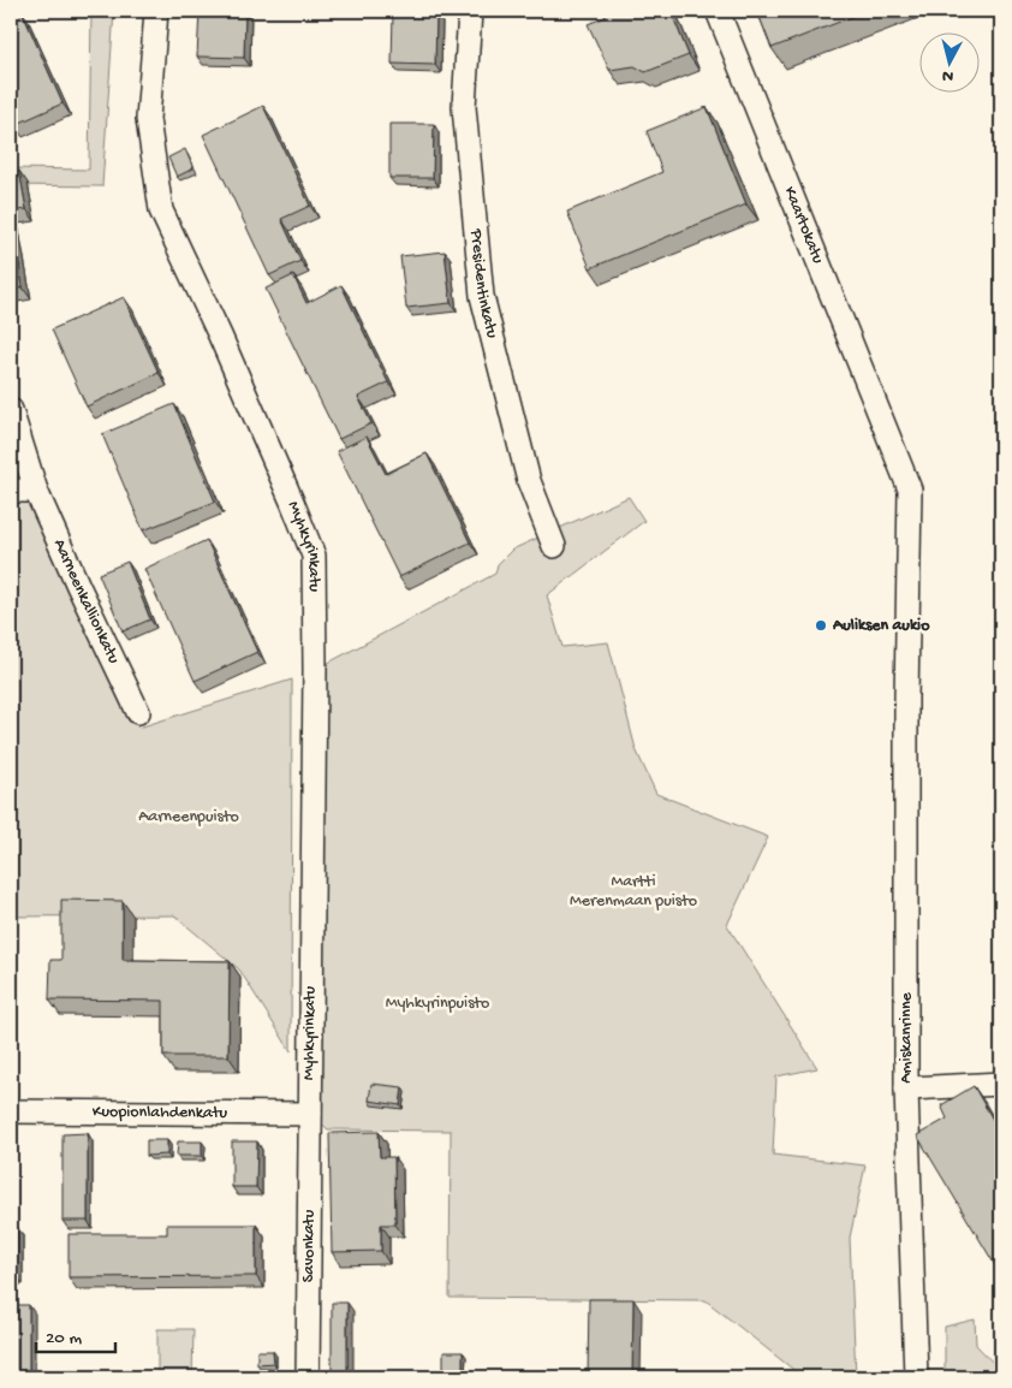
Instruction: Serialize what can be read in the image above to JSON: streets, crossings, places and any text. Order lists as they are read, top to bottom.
{
  "streets": {
    "street": [
      "Kaartokatu",
      "Presidentinkatu",
      "Myhkyrinkatu",
      "Aarneenkallionkatu",
      "Amiskanrinne",
      "Kuopionlahdenkatu",
      "Savonkatu"
    ]
  },
  "crossings": [
    ["Kaartokatu", "Amiskanrinne"],
    ["Myhkyrinkatu", "Kuopionlahdenkatu"],
    ["Myhkyrinkatu", "Savonkatu"],
    ["Kuopionlahdenkatu", "Savonkatu"]
  ],
  "parks": ["Aarneenpuisto", "Martti Merenmaan puisto", "Myhkyrinpuisto"],
  "places": ["Auliksen aukio"],
  "scale_bar": "20 m",
  "north": "bottom"
}
